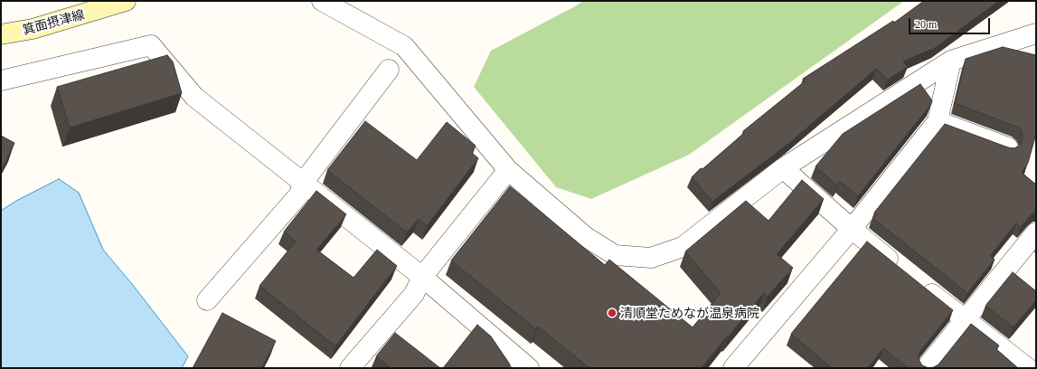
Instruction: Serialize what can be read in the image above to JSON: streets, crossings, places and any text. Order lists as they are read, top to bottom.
{
  "streets": {
    "main road": ["箕面摂津線"]
  },
  "places": ["清順堂ためなが温泉病院"],
  "scale_bar": "20 m"
}
